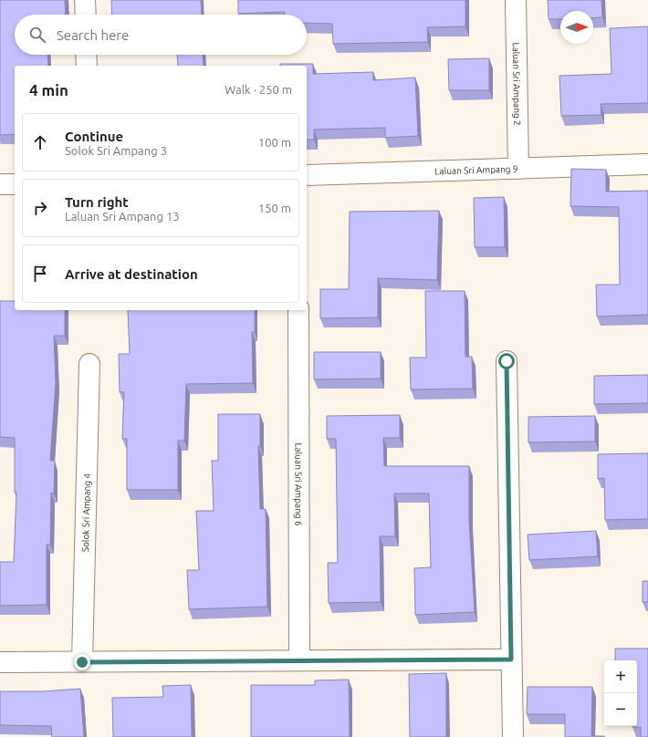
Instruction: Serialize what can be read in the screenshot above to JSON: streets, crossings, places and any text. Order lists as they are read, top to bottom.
{
  "streets": {
    "street": [
      "Laluan Sri Ampang 2",
      "Laluan Sri Ampang 9",
      "Laluan Sri Ampang 6",
      "Solok Sri Ampang 4"
    ]
  },
  "crossings": [
    ["Laluan Sri Ampang 2", "Laluan Sri Ampang 9"]
  ],
  "north": "right",
  "page": {
    "search": "Search here",
    "heading": ["4 min", "Walk · 250 m"],
    "list": [
      ["Continue", "Solok Sri Ampang 3", "100 m"],
      ["Turn right", "Laluan Sri Ampang 13", "150 m"],
      "Arrive at destination"
    ],
    "map_buttons": ["+", "−"]
  }
}
